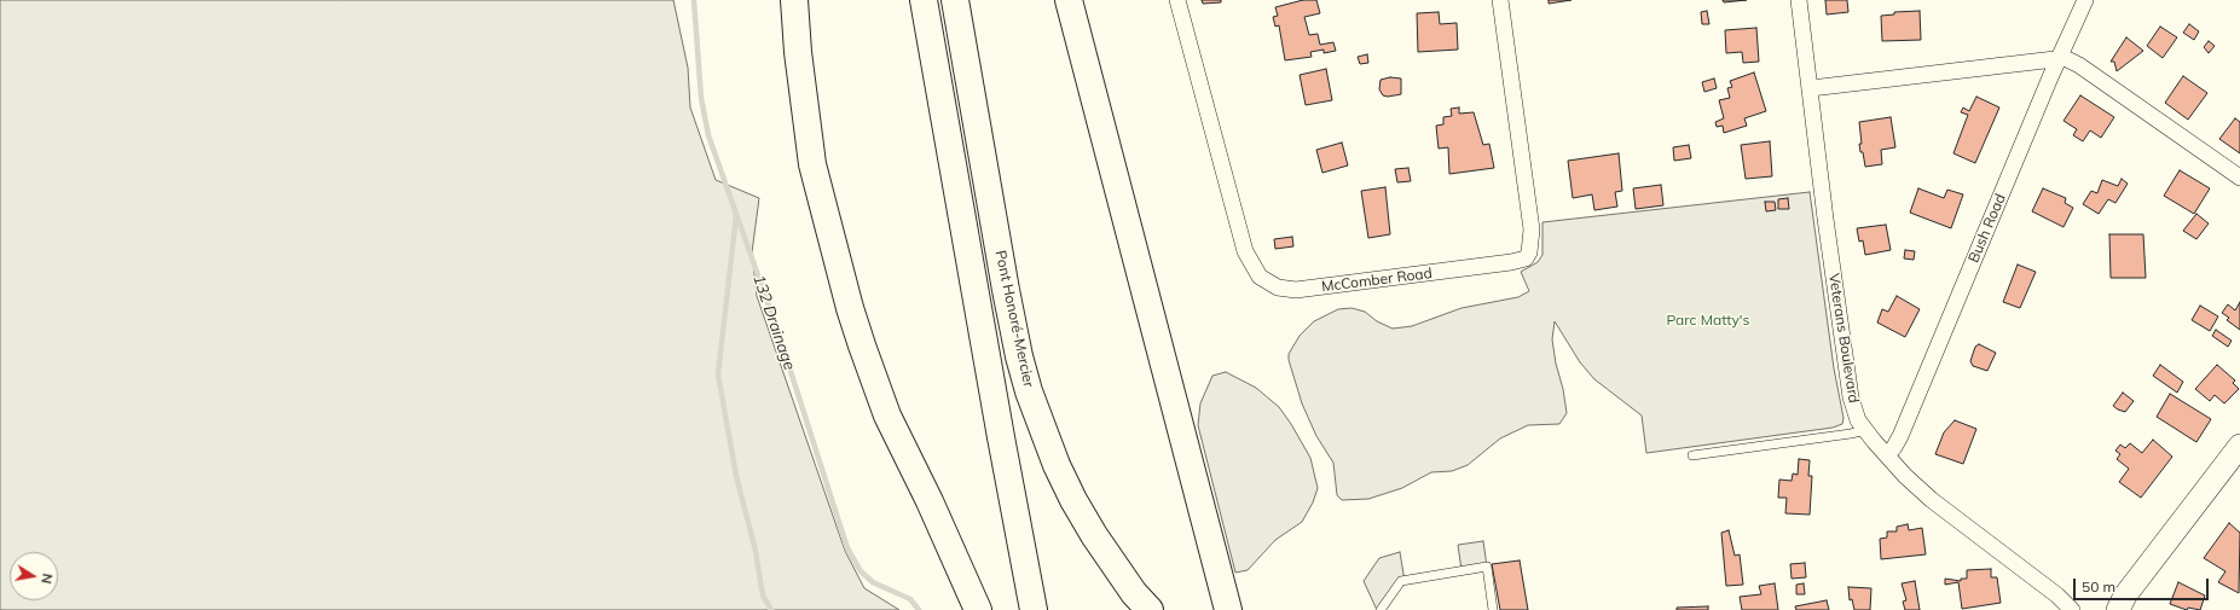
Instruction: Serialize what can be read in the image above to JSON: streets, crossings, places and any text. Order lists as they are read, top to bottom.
{
  "streets": {
    "highway": ["Pont Honoré-Mercier"],
    "street": ["Bush Road", "McComber Road", "Veterans Boulevard"]
  },
  "crossings": [
    ["Bush Road", "Veterans Boulevard"]
  ],
  "water": ["132 Drainage"],
  "parks": ["Parc Matty's"],
  "scale_bar": "50 m",
  "north": "right"
}
